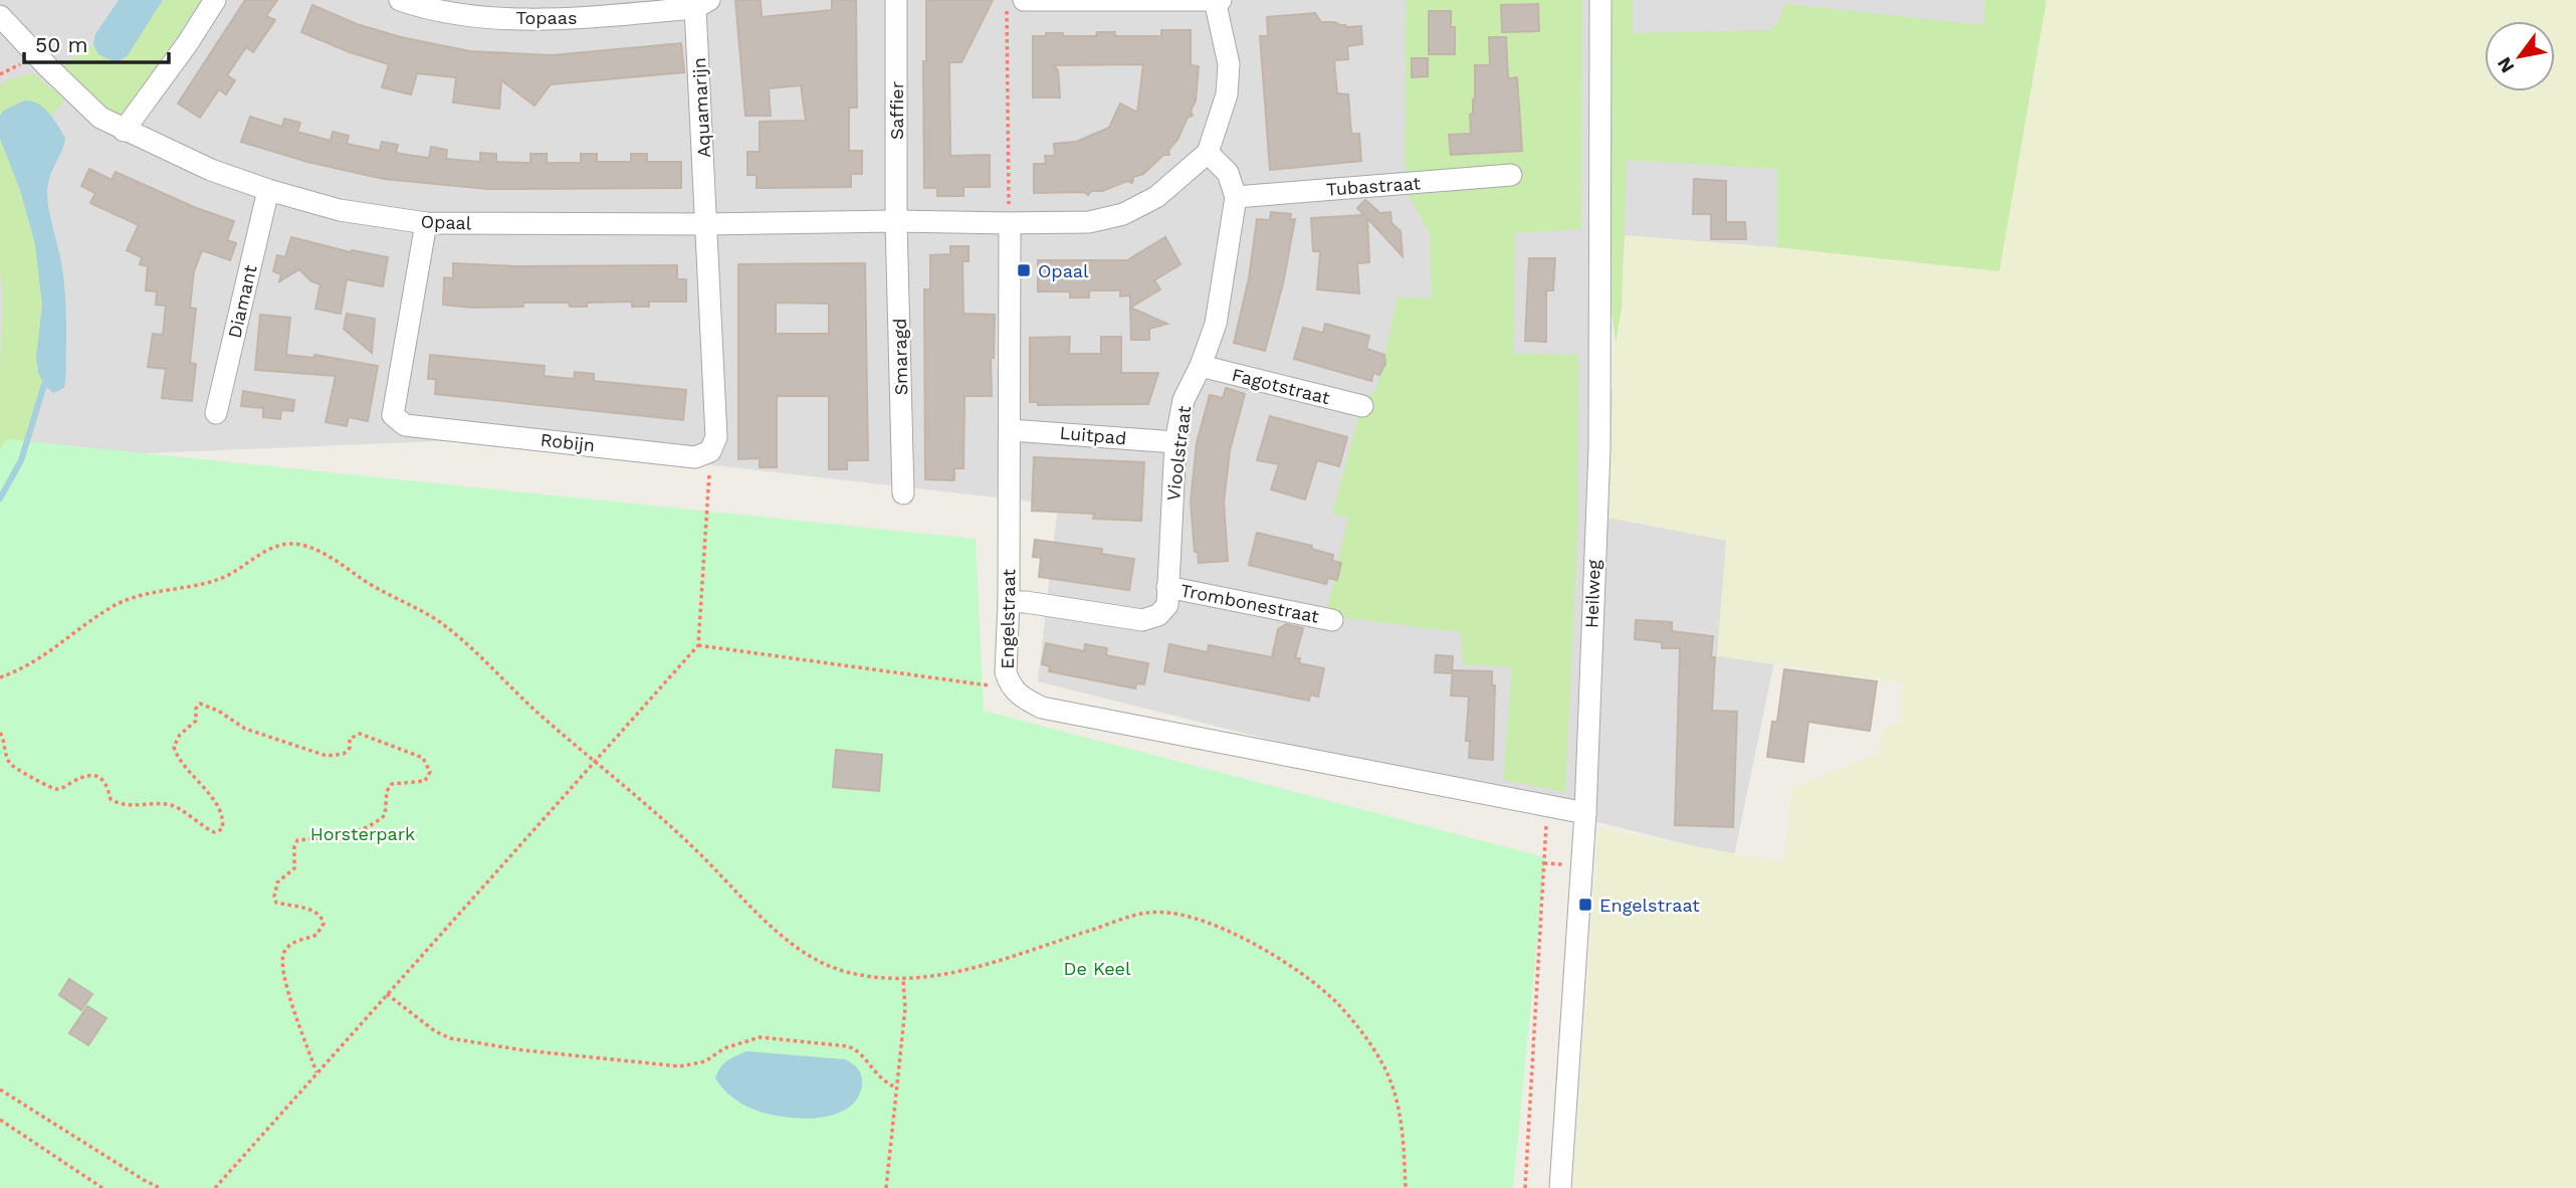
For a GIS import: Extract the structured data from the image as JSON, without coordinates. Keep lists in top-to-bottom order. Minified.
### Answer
{"streets":{"street":["Topaas","Aquamarijn","Saffier","Tubastraat","Opaal","Diamant","Smaragd","Fagotstraat","Luitpad","Robijn","Vioolstraat","Heilweg","Trombonestraat","Engelstraat"]},"crossings":[["Topaas","Aquamarijn"],["Aquamarijn","Opaal"],["Saffier","Opaal"],["Saffier","Smaragd"],["Tubastraat","Vioolstraat"],["Opaal","Diamant"],["Opaal","Smaragd"],["Opaal","Robijn"],["Opaal","Engelstraat"],["Fagotstraat","Vioolstraat"],["Luitpad","Vioolstraat"],["Luitpad","Engelstraat"],["Vioolstraat","Trombonestraat"],["Vioolstraat","Engelstraat"],["Heilweg","Engelstraat"]],"parks":["Horsterpark","De Keel"],"places":{"transit":["Opaal","Engelstraat"]},"scale_bar":"50 m","north":"bottom left"}
